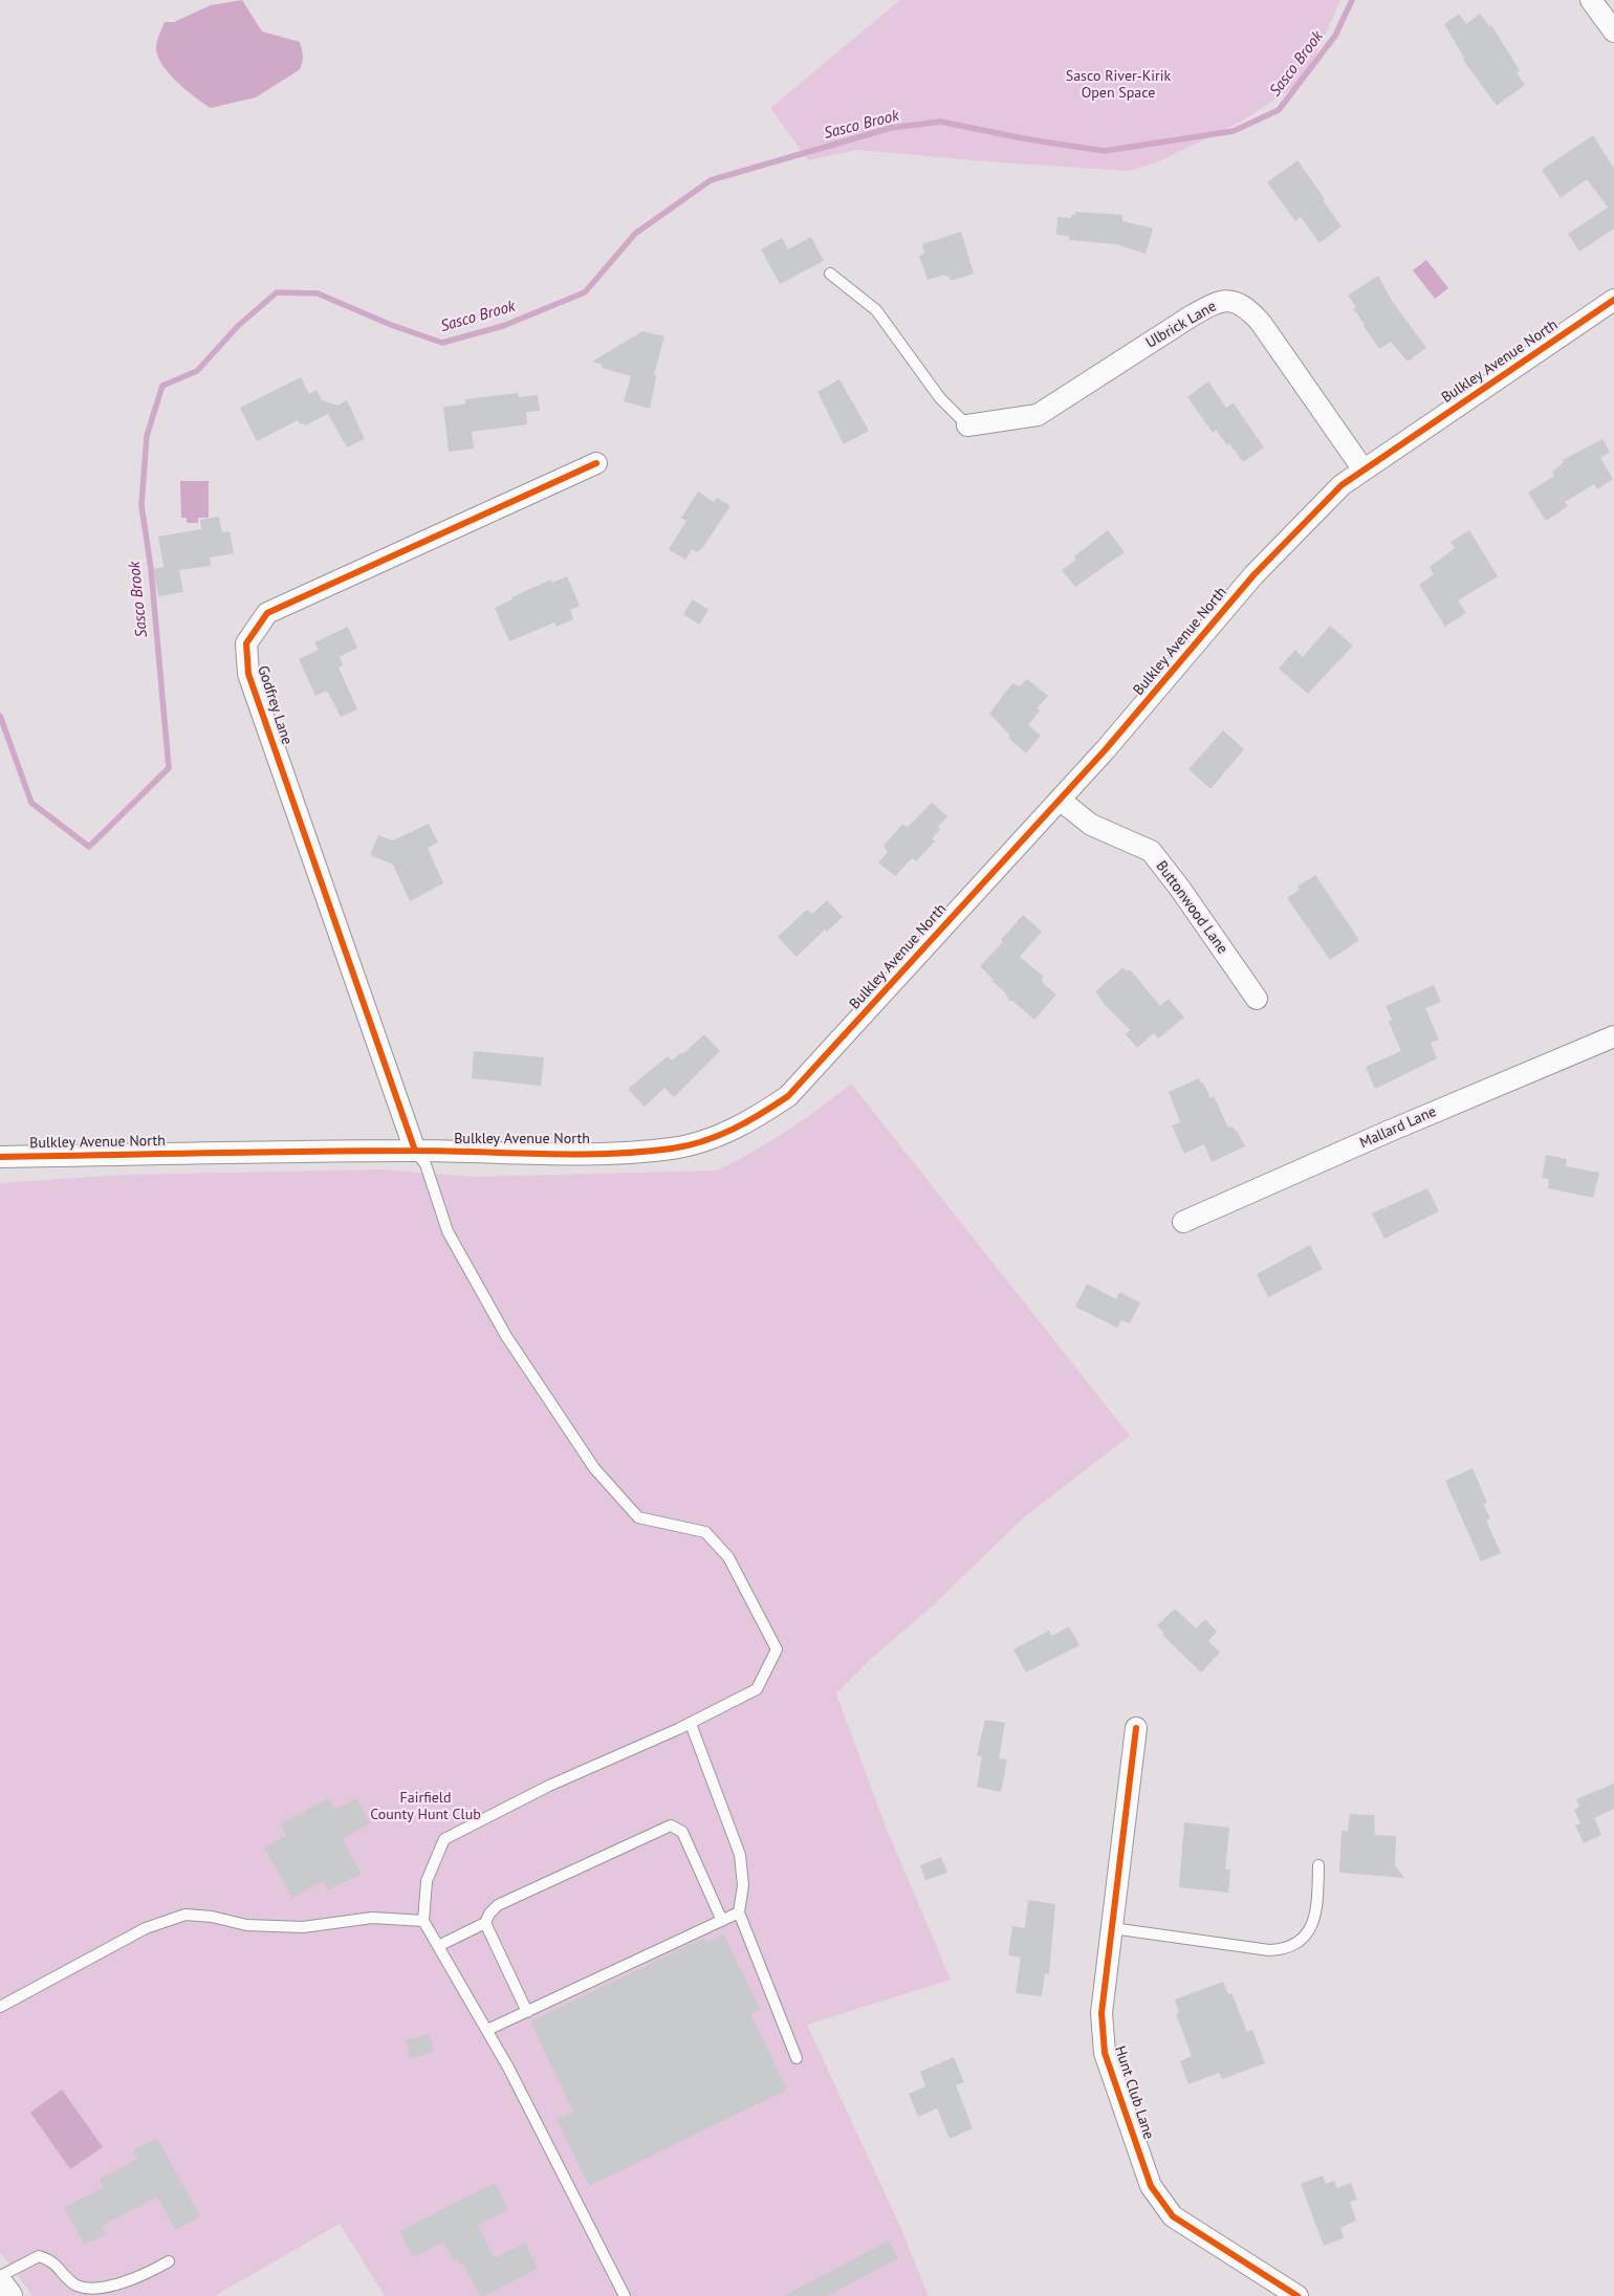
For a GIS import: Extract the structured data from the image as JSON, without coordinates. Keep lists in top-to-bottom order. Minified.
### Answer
{"streets":{"street":["Ulbrick Lane","Bulkley Avenue North","Godfrey Lane","Buttonwood Lane","Mallard Lane","Hunt Club Lane"]},"crossings":[["Ulbrick Lane","Bulkley Avenue North"],["Bulkley Avenue North","Godfrey Lane"],["Bulkley Avenue North","Buttonwood Lane"]],"water":["Sasco Brook"],"parks":["Sasco River-Kirik Open Space","Fairfield County Hunt Club"]}
